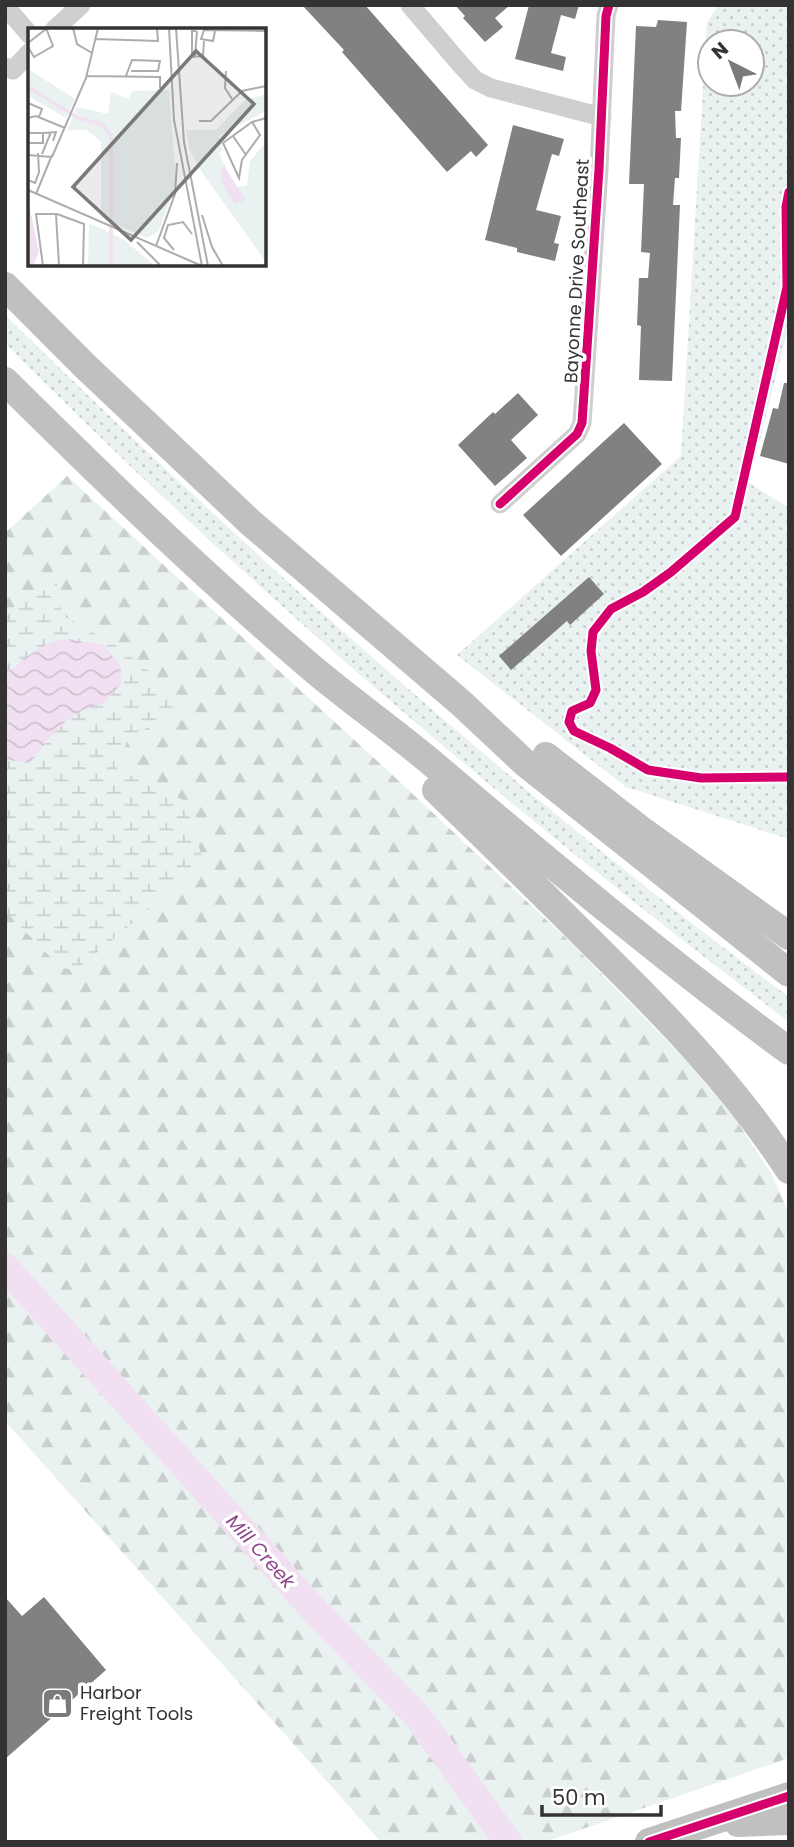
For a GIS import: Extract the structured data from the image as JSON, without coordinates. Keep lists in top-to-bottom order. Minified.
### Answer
{"streets":{"street":["Bayonne Drive Southeast"]},"water":["Mill Creek"],"places":{"shop":["Harbor Freight Tools"]},"scale_bar":"50 m","north":"top left"}
